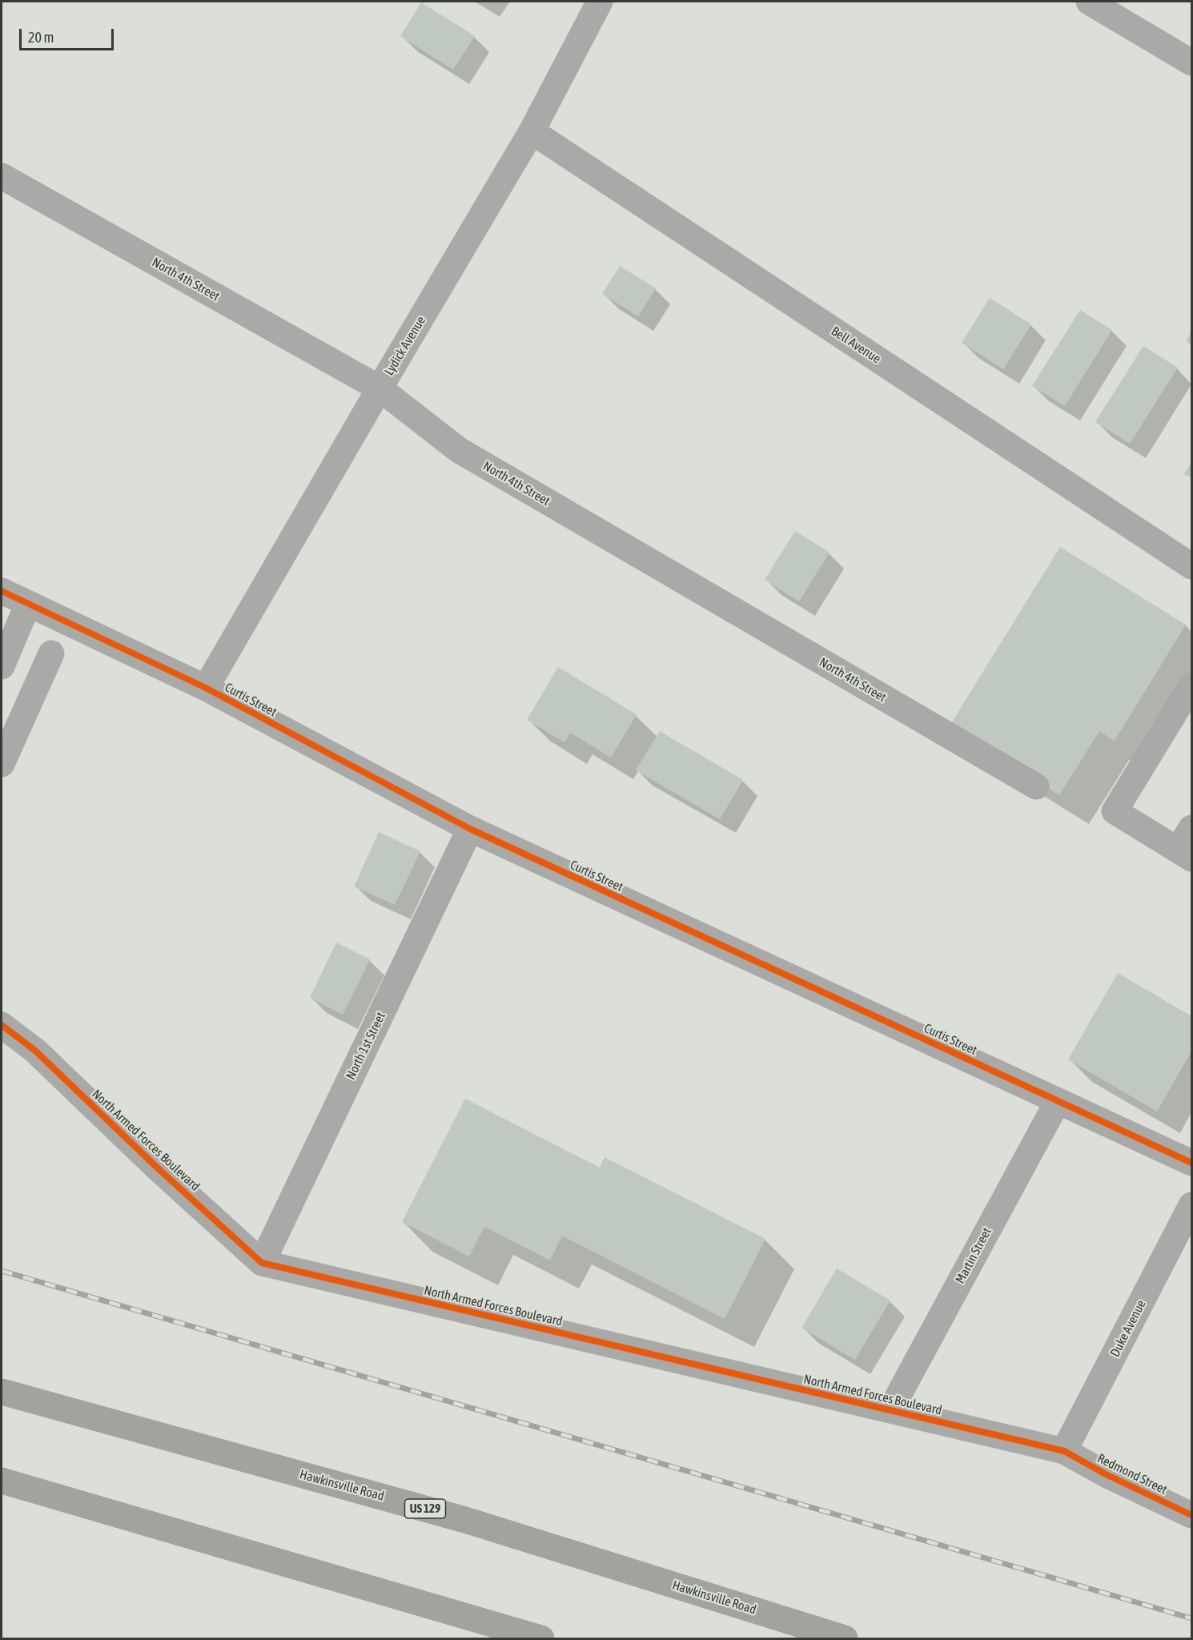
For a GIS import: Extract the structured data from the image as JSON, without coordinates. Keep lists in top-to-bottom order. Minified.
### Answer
{"streets":{"main road":["Hawkinsville Road","US 129"],"street":["North 4th Street","Bell Avenue","Lydick Avenue","Curtis Street","North 1st Street","North Armed Forces Boulevard","Martin Street","Duke Avenue","Redmond Street"]},"crossings":[["North 4th Street","Lydick Avenue"],["Bell Avenue","Lydick Avenue"],["Lydick Avenue","Curtis Street"],["Curtis Street","North 1st Street"],["Curtis Street","Martin Street"],["North 1st Street","North Armed Forces Boulevard"],["North Armed Forces Boulevard","Martin Street"],["North Armed Forces Boulevard","Duke Avenue"],["North Armed Forces Boulevard","Redmond Street"],["Duke Avenue","Redmond Street"]],"scale_bar":"20 m"}
